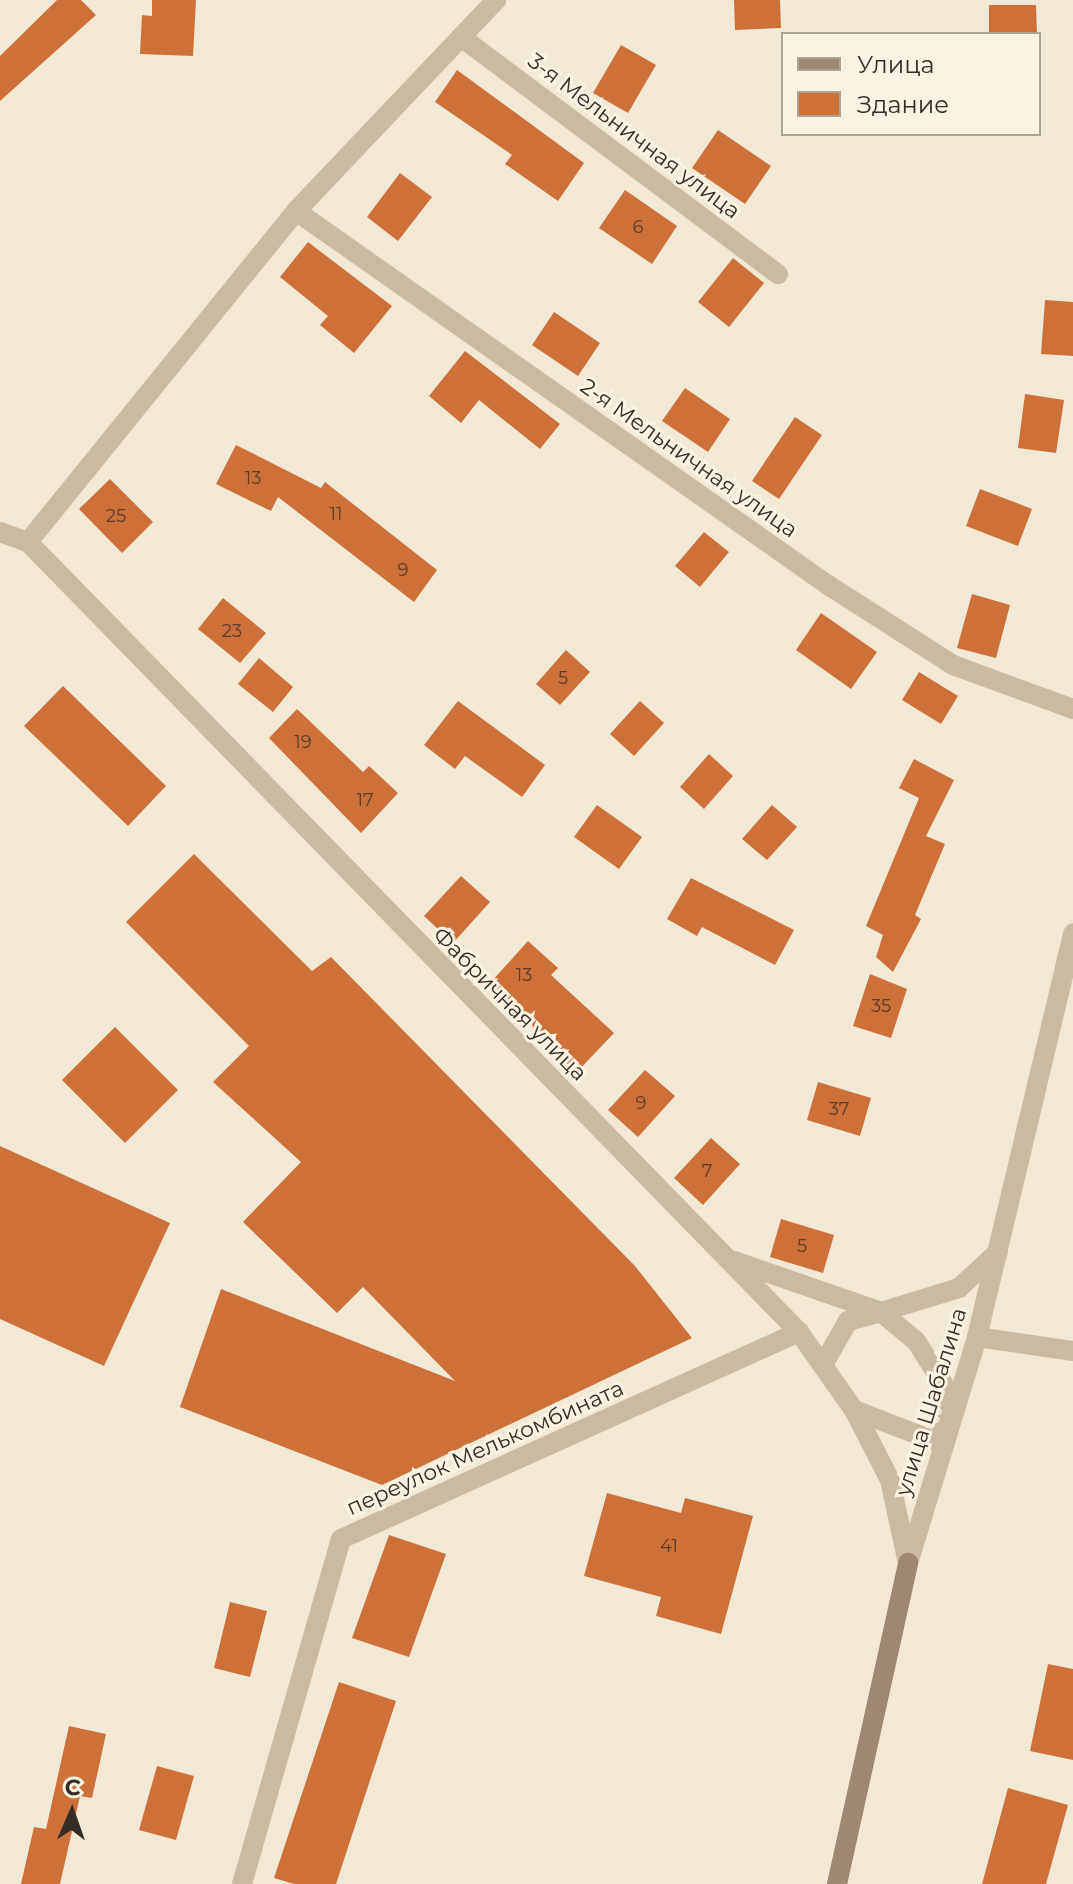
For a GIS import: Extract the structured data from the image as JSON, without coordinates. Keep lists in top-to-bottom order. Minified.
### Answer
{"streets":{"street":["3-я Мельничная улица","2-я Мельничная улица","Фабричная улица","улица Шабалина","переулок Мелькомбината"]},"crossings":[["Фабричная улица","улица Шабалина"],["Фабричная улица","переулок Мелькомбината"]],"house_numbers":["6","13","11","25","9","23","5","19","17","13","35","9","37","7","5","41"],"legend":["Улица","Здание"],"north":"top"}
